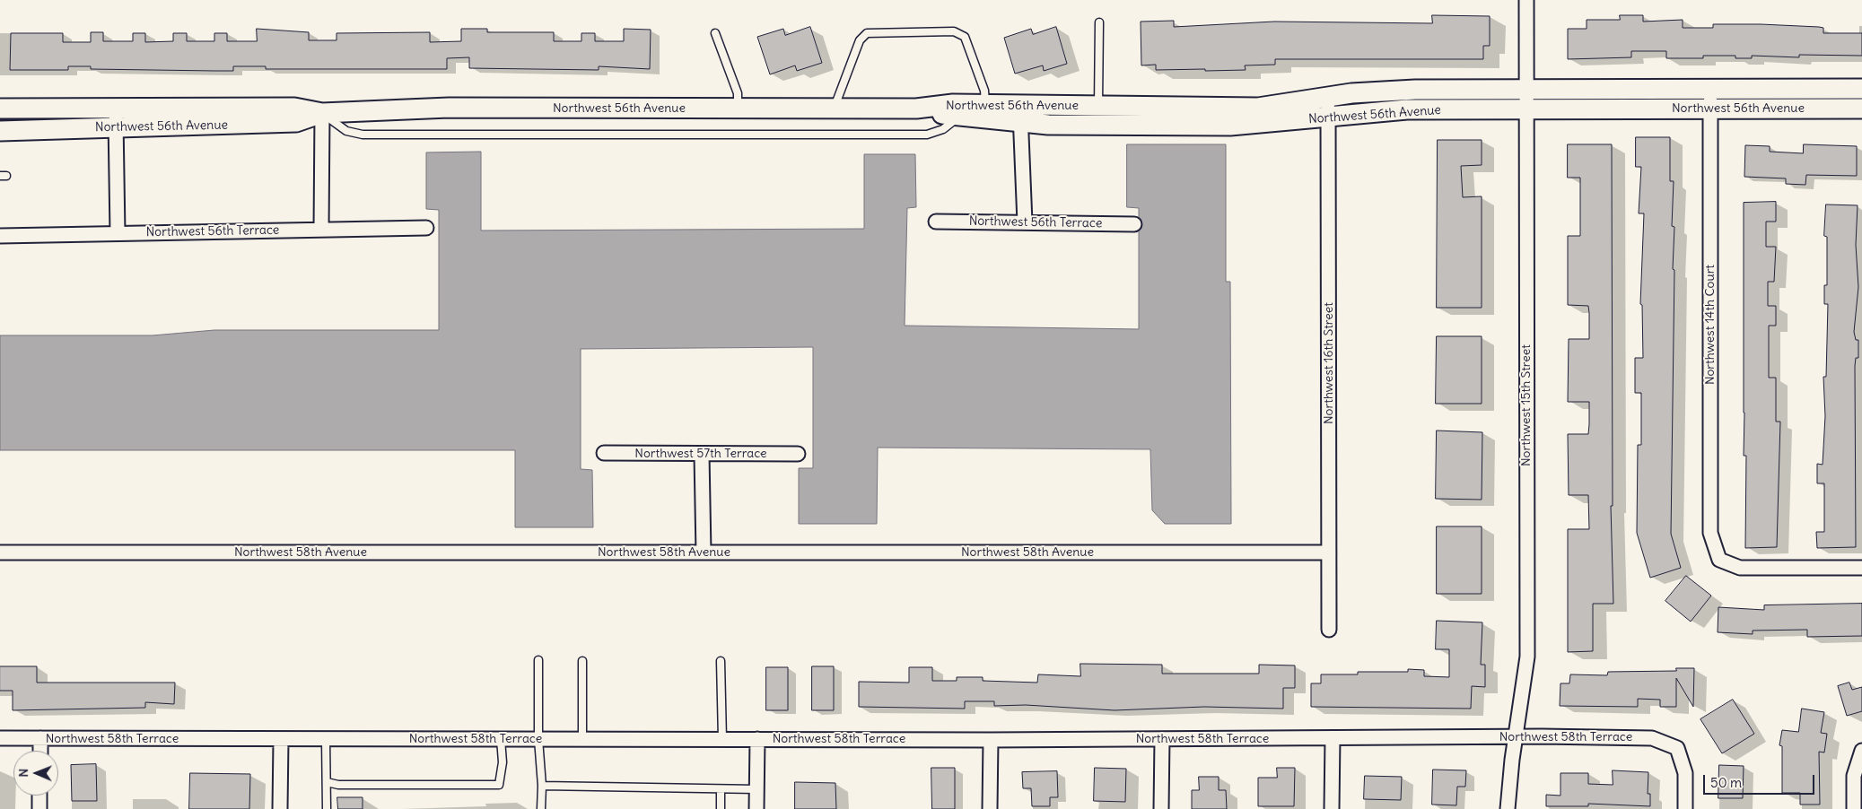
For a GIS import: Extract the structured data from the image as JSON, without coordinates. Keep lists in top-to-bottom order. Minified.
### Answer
{"streets":{"street":["Northwest 56th Avenue","Northwest 56th Terrace","Northwest 14th Court","Northwest 16th Street","Northwest 15th Street","Northwest 57th Terrace","Northwest 58th Avenue","Northwest 58th Terrace"]},"crossings":[["Northwest 56th Avenue","Northwest 14th Court"],["Northwest 56th Avenue","Northwest 16th Street"],["Northwest 56th Avenue","Northwest 15th Street"],["Northwest 16th Street","Northwest 58th Avenue"],["Northwest 15th Street","Northwest 58th Terrace"]],"scale_bar":"50 m","north":"left"}
